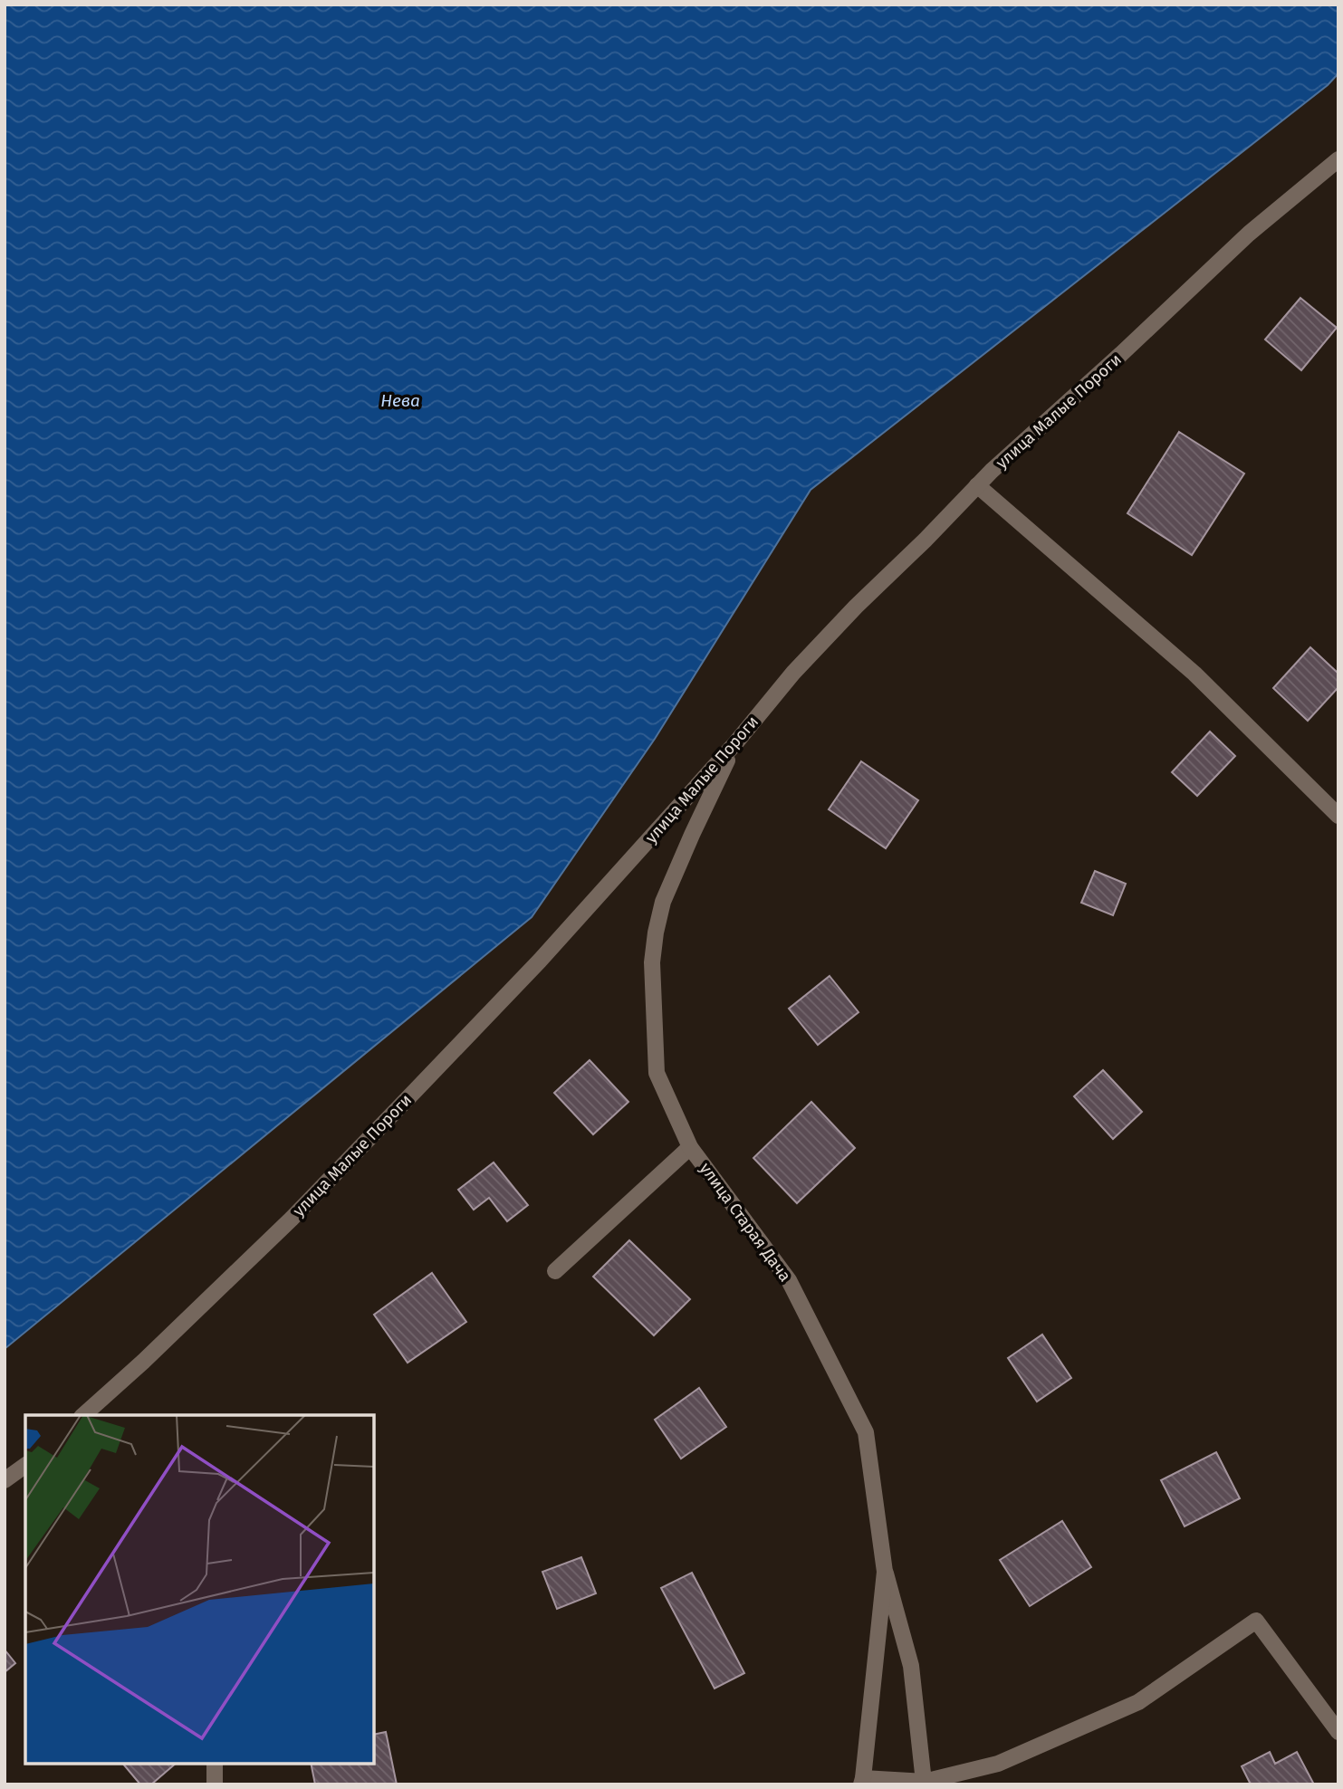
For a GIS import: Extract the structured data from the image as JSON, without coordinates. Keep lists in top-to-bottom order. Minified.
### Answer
{"streets":{"street":["улица Малые Пороги","улица Старая Дача"]},"crossings":[["улица Малые Пороги","улица Старая Дача"]],"water":["Нева"]}
